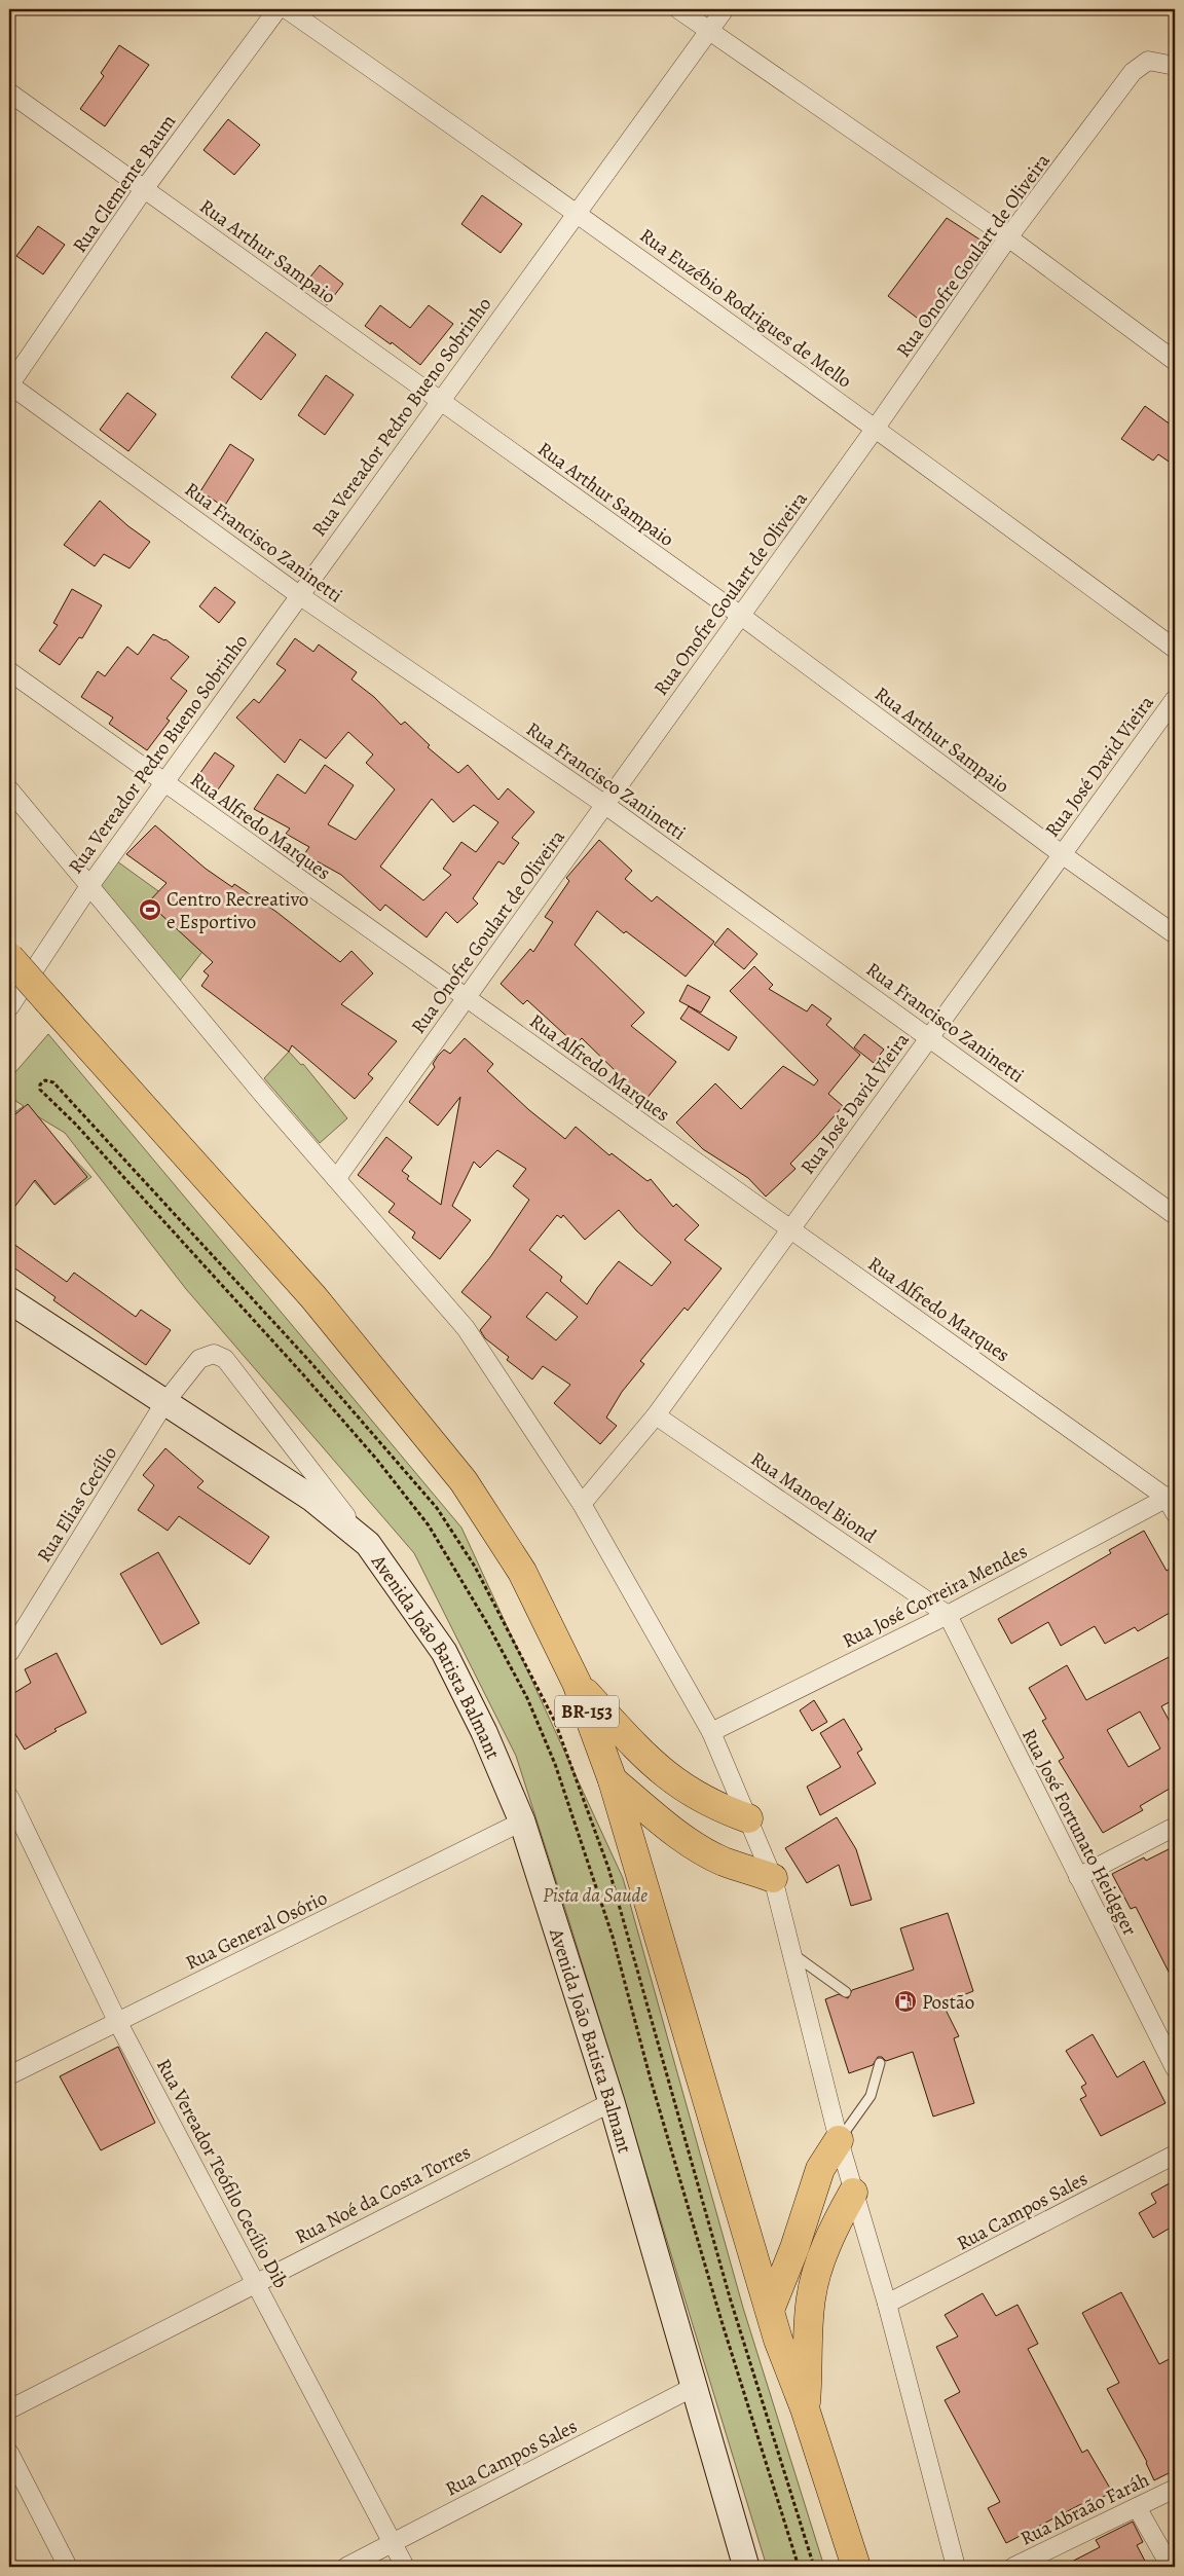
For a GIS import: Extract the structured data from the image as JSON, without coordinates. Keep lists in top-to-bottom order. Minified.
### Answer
{"streets":{"highway":["BR-153"],"street":["Rua Clemente Baum","Rua Arthur Sampaio","Rua Onofre Goulart de Oliveira","Rua Euzébio Rodrigues de Mello","Rua Vereador Pedro Bueno Sobrinho","Rua Francisco Zaninetti","Rua José David Vieira","Rua Alfredo Marques","Rua Manoel Biond","Rua Elias Cecílio","Rua José Correira Mendes","Avenida João Batista Balmant","Rua José Fortunato Heidgger","Rua General Osório","Rua Vereador Teófilo Cecílio Dib","Rua Noé da Costa Torres","Rua Campos Sales","Rua Abraão Faráh"]},"crossings":[["Rua Clemente Baum","Rua Arthur Sampaio"],["Rua Clemente Baum","Rua Francisco Zaninetti"],["Rua Arthur Sampaio","Rua Onofre Goulart de Oliveira"],["Rua Arthur Sampaio","Rua Vereador Pedro Bueno Sobrinho"],["Rua Arthur Sampaio","Rua José David Vieira"],["Rua Onofre Goulart de Oliveira","Rua Euzébio Rodrigues de Mello"],["Rua Onofre Goulart de Oliveira","Rua Francisco Zaninetti"],["Rua Onofre Goulart de Oliveira","Rua Alfredo Marques"],["Rua Euzébio Rodrigues de Mello","Rua Vereador Pedro Bueno Sobrinho"],["Rua Vereador Pedro Bueno Sobrinho","Rua Francisco Zaninetti"],["Rua Vereador Pedro Bueno Sobrinho","Rua Alfredo Marques"],["Rua Francisco Zaninetti","Rua José David Vieira"],["Rua José David Vieira","Rua Alfredo Marques"],["Rua José David Vieira","Rua Manoel Biond"],["Rua Alfredo Marques","Rua José Correira Mendes"],["Rua Manoel Biond","Rua José Correira Mendes"],["Rua Manoel Biond","Rua José Fortunato Heidgger"],["Rua Elias Cecílio","Avenida João Batista Balmant"],["Rua José Correira Mendes","Rua José Fortunato Heidgger"],["Avenida João Batista Balmant","Rua General Osório"],["Avenida João Batista Balmant","Rua Noé da Costa Torres"],["Avenida João Batista Balmant","Rua Campos Sales"],["Rua General Osório","Rua Vereador Teófilo Cecílio Dib"],["Rua Vereador Teófilo Cecílio Dib","Rua Noé da Costa Torres"],["Rua Vereador Teófilo Cecílio Dib","Rua Campos Sales"]],"parks":["Pista da Saude"],"places":{"sports":["Centro Recreativo e Esportivo"],"fuel station":["Postão"]}}
